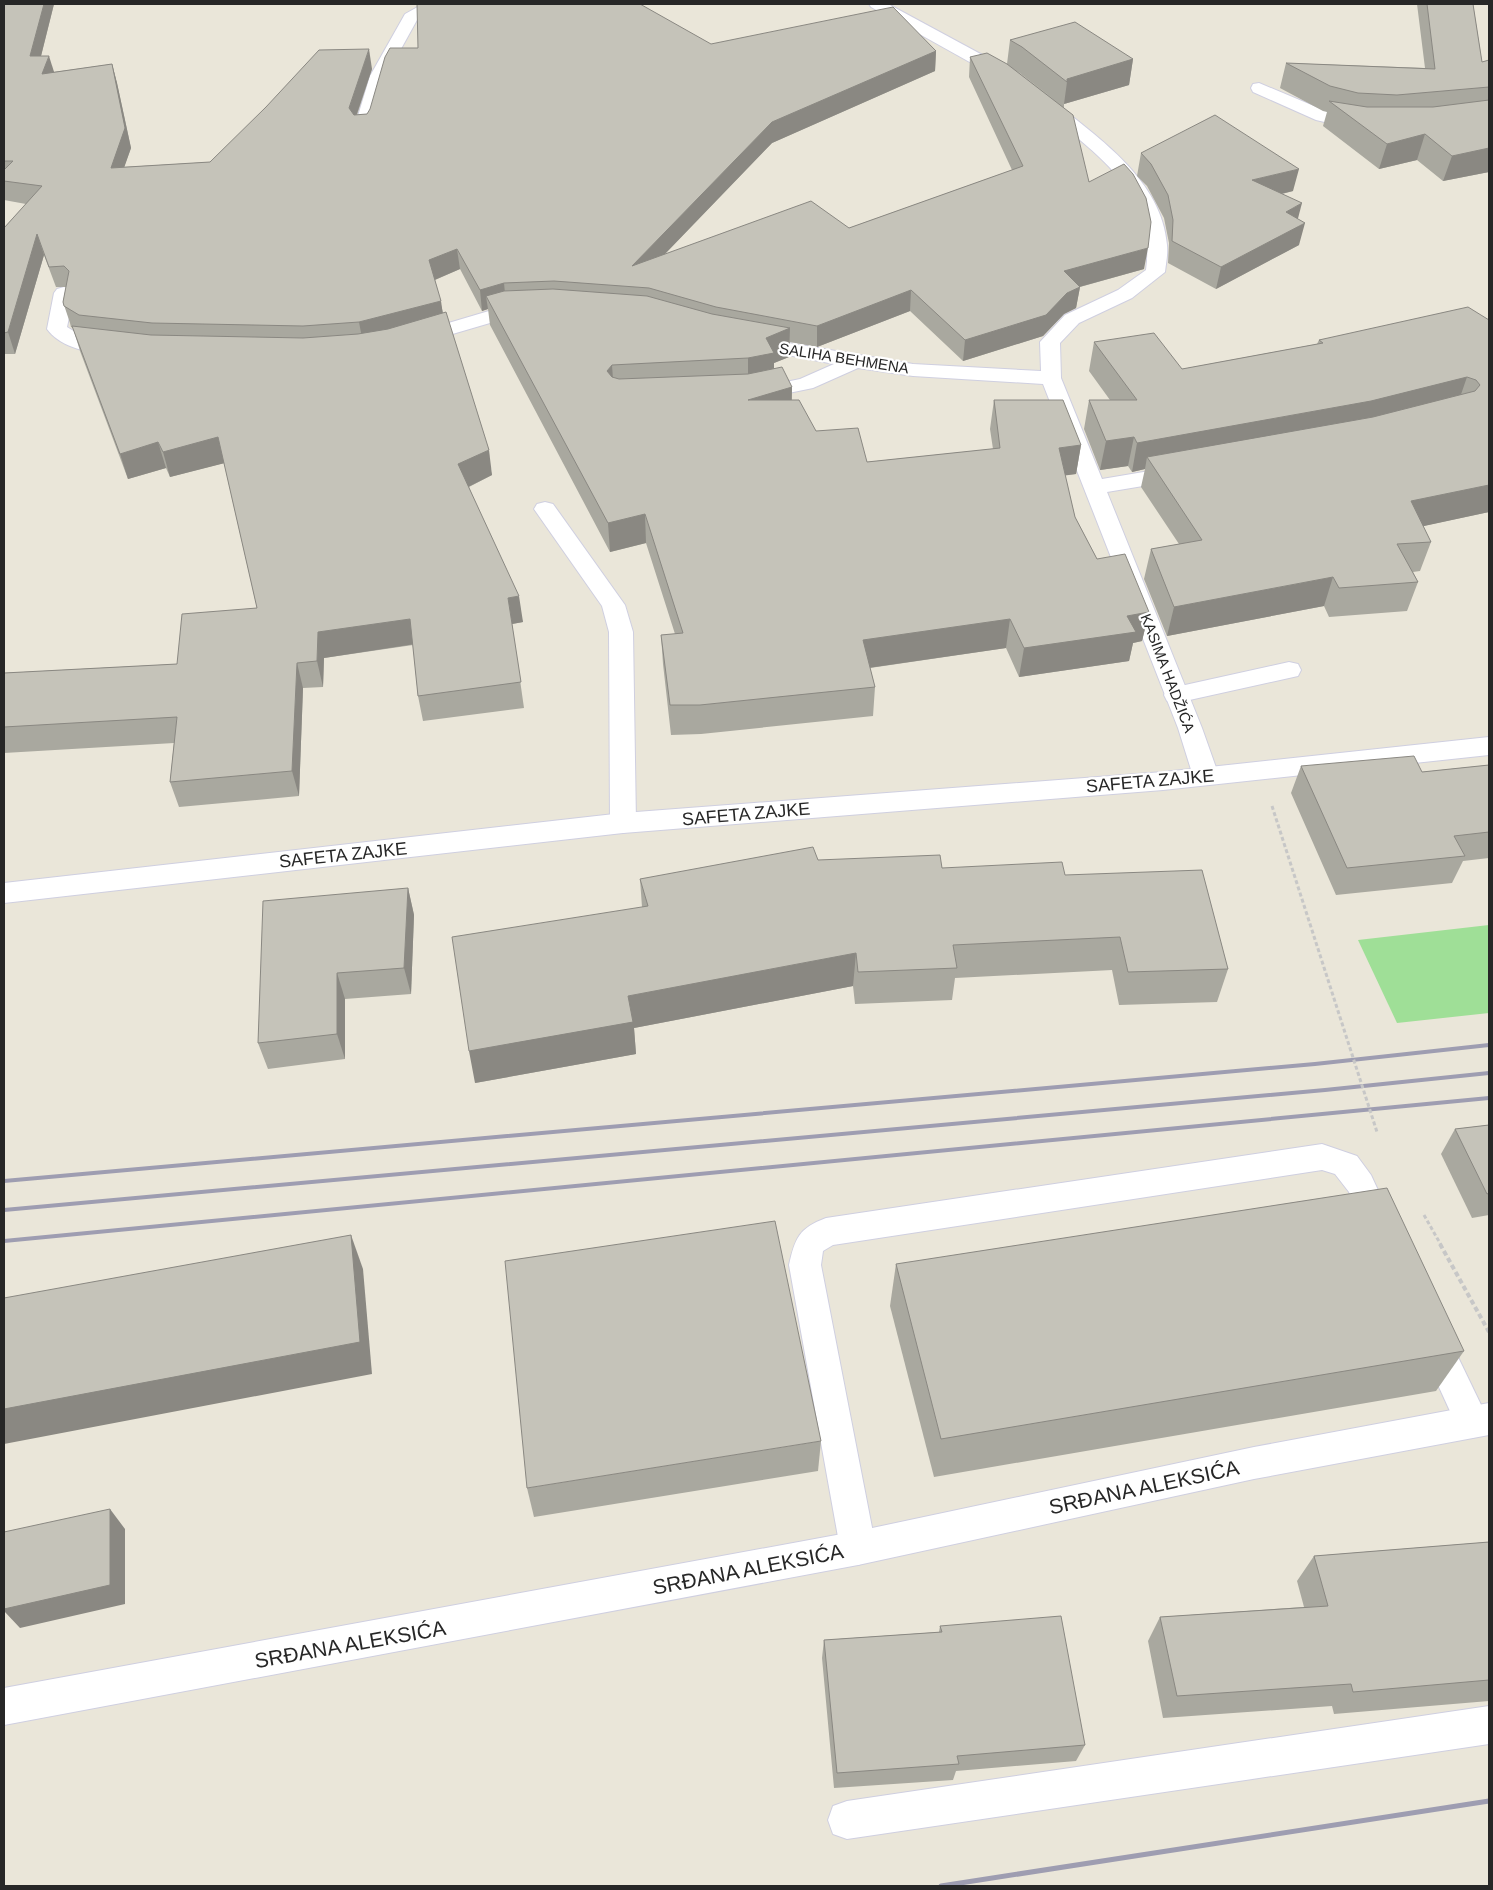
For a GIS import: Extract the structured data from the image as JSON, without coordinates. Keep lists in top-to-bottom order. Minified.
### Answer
{"streets":{"street":["SALIHA BEHMENA","KASIMA HADŽIĆA","SAFETA ZAJKE","SRĐANA ALEKSIĆA"]},"crossings":[["SALIHA BEHMENA","KASIMA HADŽIĆA"],["KASIMA HADŽIĆA","SAFETA ZAJKE"]]}
